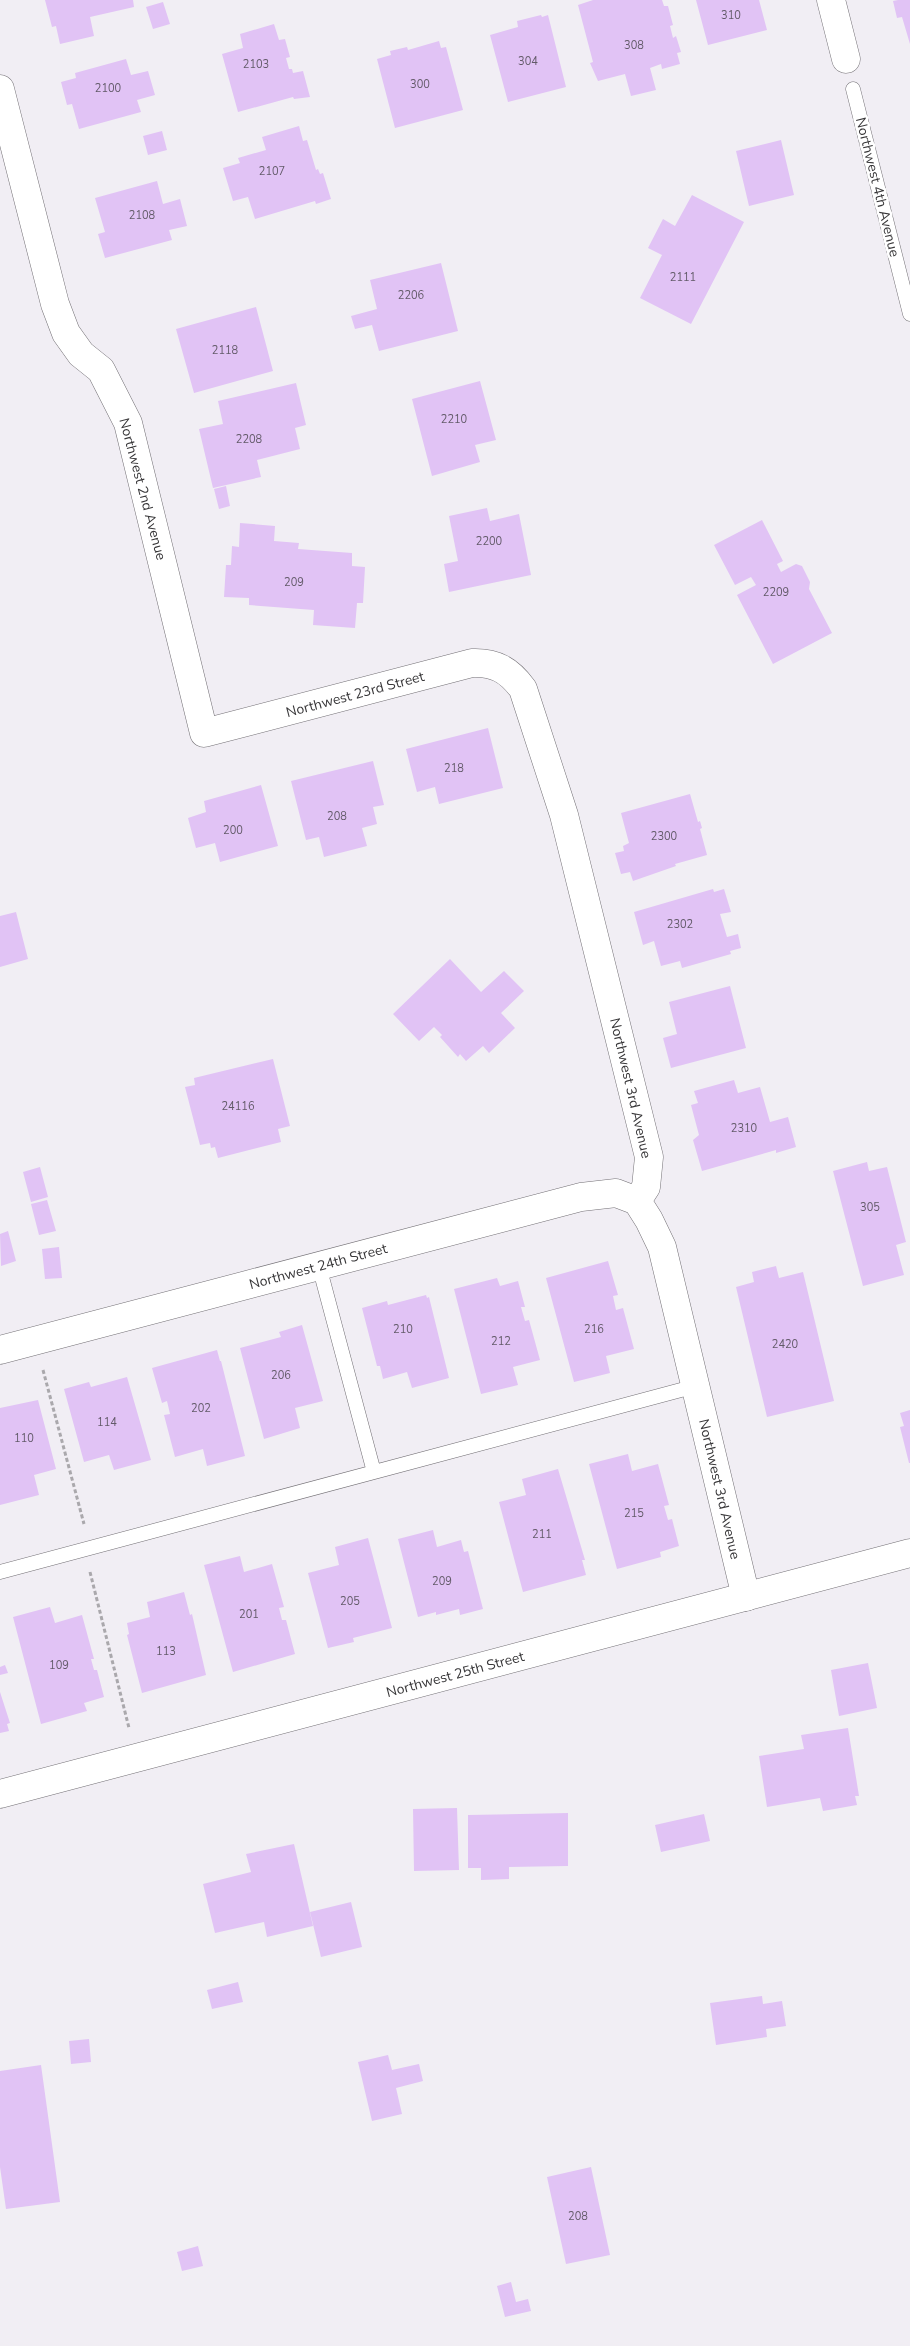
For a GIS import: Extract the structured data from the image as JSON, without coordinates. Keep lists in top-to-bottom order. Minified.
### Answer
{"streets":{"street":["Northwest 2nd Avenue","Northwest 23rd Street","Northwest 3rd Avenue","Northwest 24th Street","Northwest 25th Street"],"lane":["Northwest 4th Avenue"]},"crossings":[["Northwest 2nd Avenue","Northwest 23rd Street"],["Northwest 23rd Street","Northwest 3rd Avenue"],["Northwest 3rd Avenue","Northwest 24th Street"],["Northwest 3rd Avenue","Northwest 25th Street"]],"house_numbers":["310","308","304","2103","300","2100","2107","2108","2111","2206","2118","2210","2208","2200","209","2209","218","208","200","2300","2302","24116","2310","305","210","216","212","2420","206","202","114","110","215","211","209","205","201","113","109","208"]}
